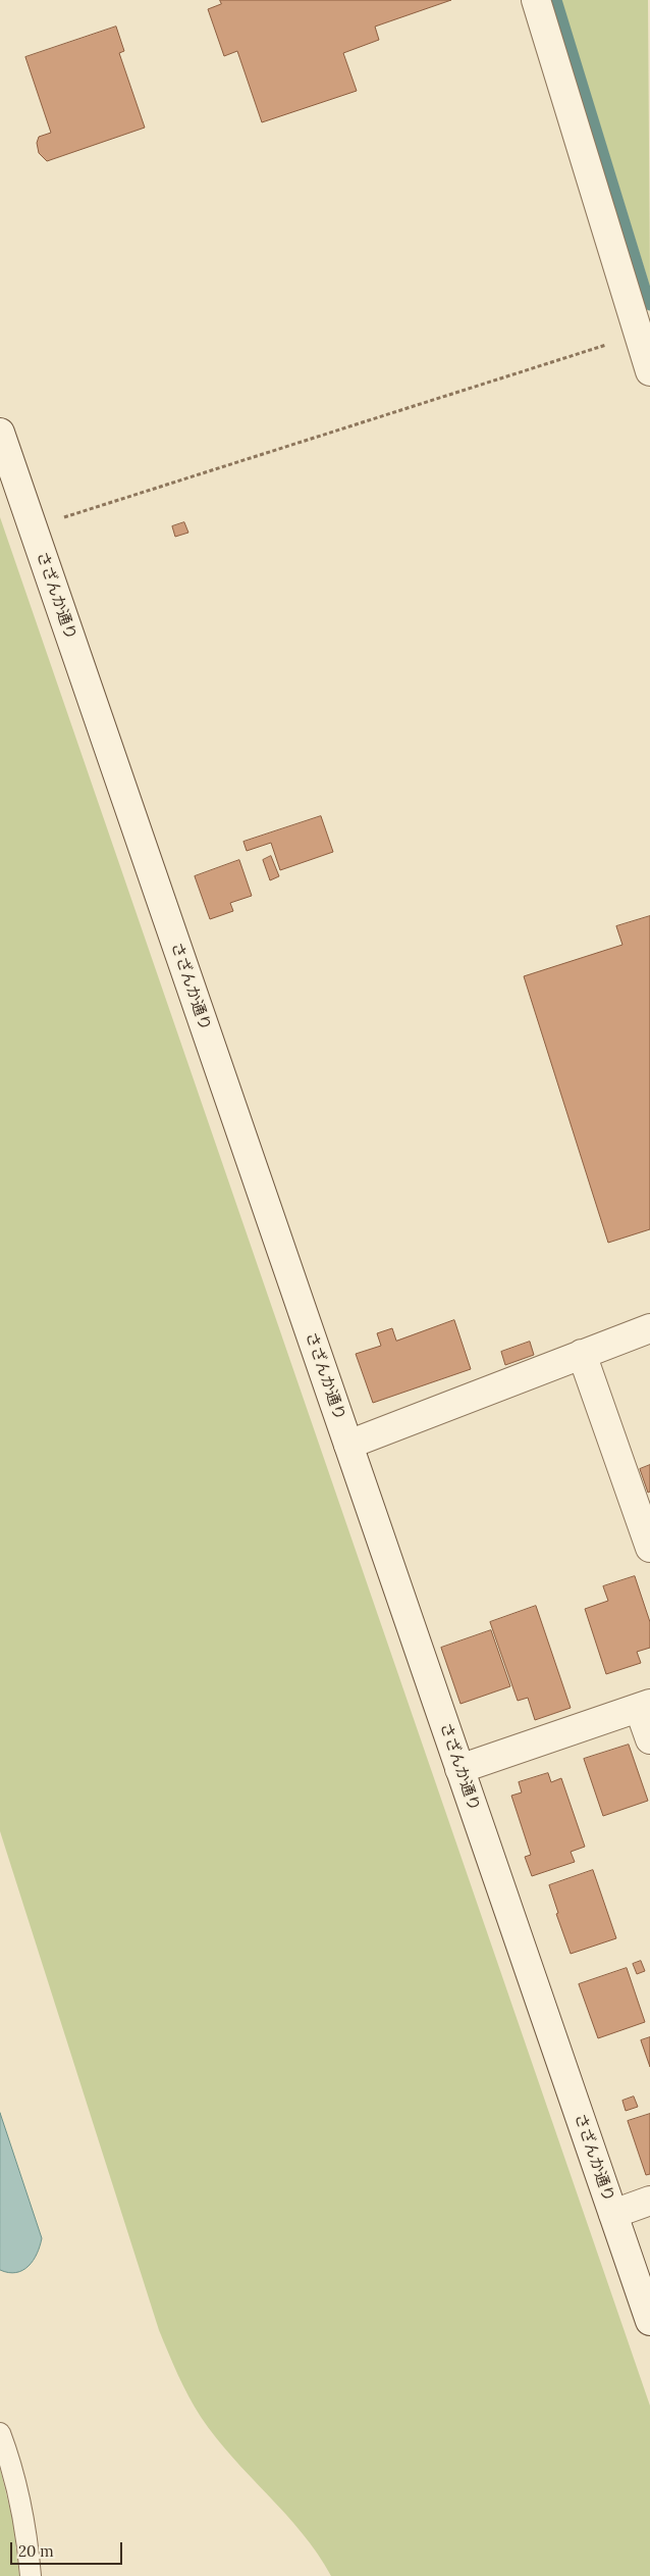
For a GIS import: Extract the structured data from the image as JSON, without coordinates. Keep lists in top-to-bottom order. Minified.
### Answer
{"streets":{"street":["さざんか通り"]},"scale_bar":"20 m"}
